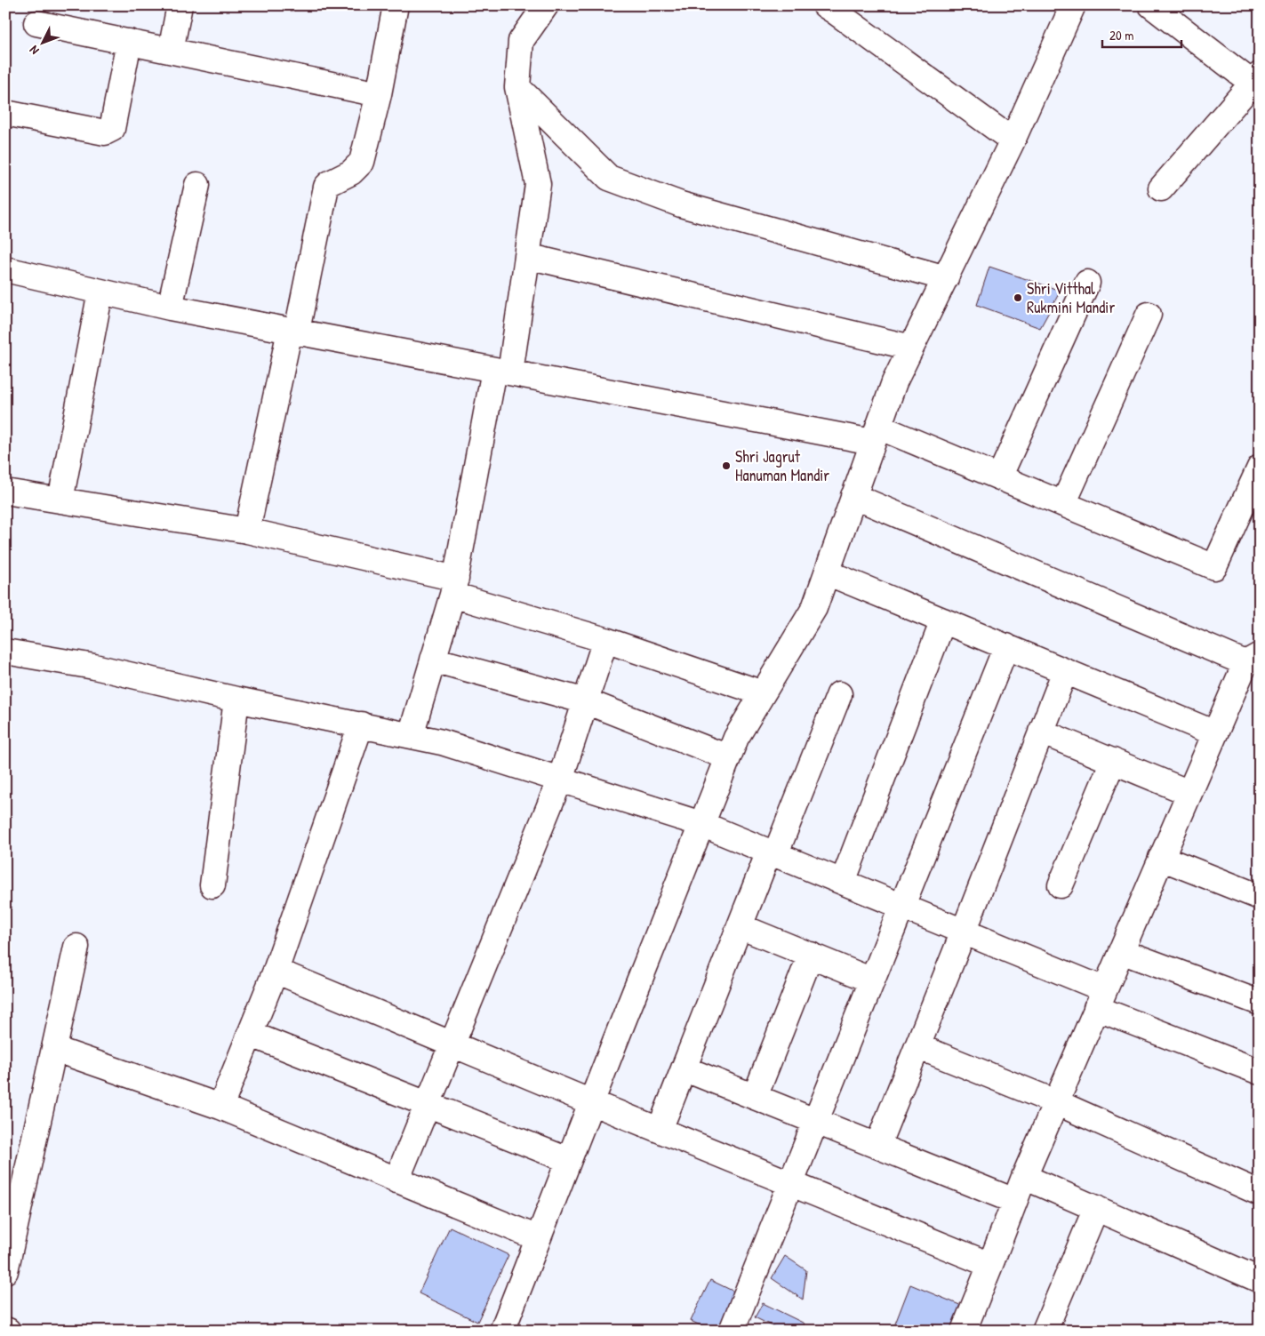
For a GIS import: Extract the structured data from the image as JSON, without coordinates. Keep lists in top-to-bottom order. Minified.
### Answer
{"places":["Shri Vitthal Rukmini Mandir","Shri Jagrut Hanuman Mandir"],"scale_bar":"20 m","north":"bottom left"}
